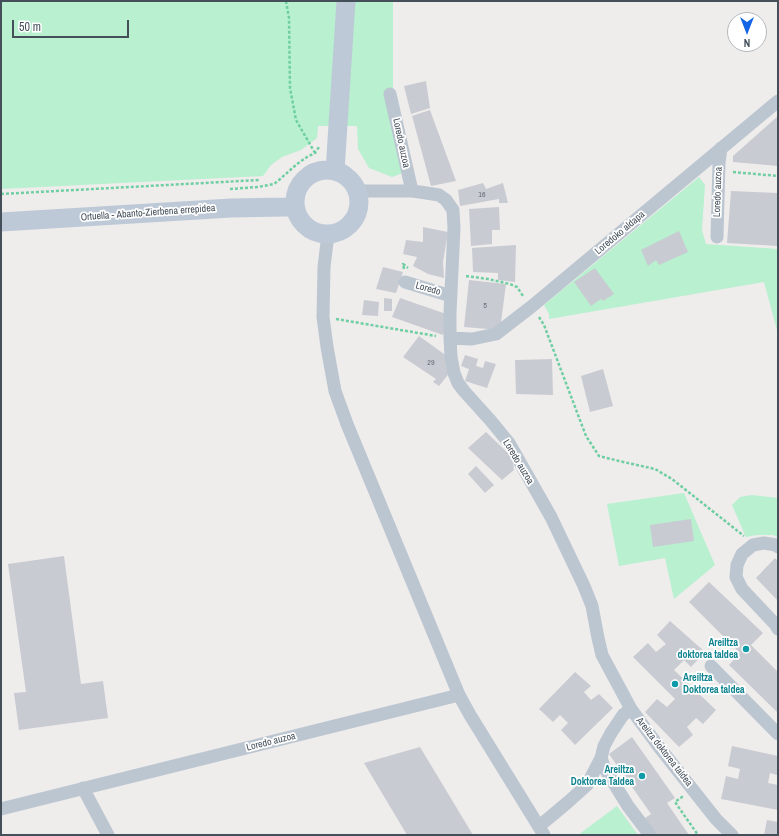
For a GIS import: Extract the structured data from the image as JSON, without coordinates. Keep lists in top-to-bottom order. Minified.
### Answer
{"streets":{"street":["Loredo auzoa","Ortuella - Abanto-Zierbena errepidea","Loredoko aldapa","Loredo","Areilza doktorea taldea"]},"crossings":[["Loredo auzoa","Ortuella - Abanto-Zierbena errepidea"],["Loredo auzoa","Loredoko aldapa"],["Loredo auzoa","Loredo"],["Loredo auzoa","Areilza doktorea taldea"]],"places":["Areiltza doktorea taldea","Areiltza Doktorea taldea","Areiltza Doktorea Taldea"],"house_numbers":["16","5","29"],"scale_bar":"50 m","north":"bottom"}
